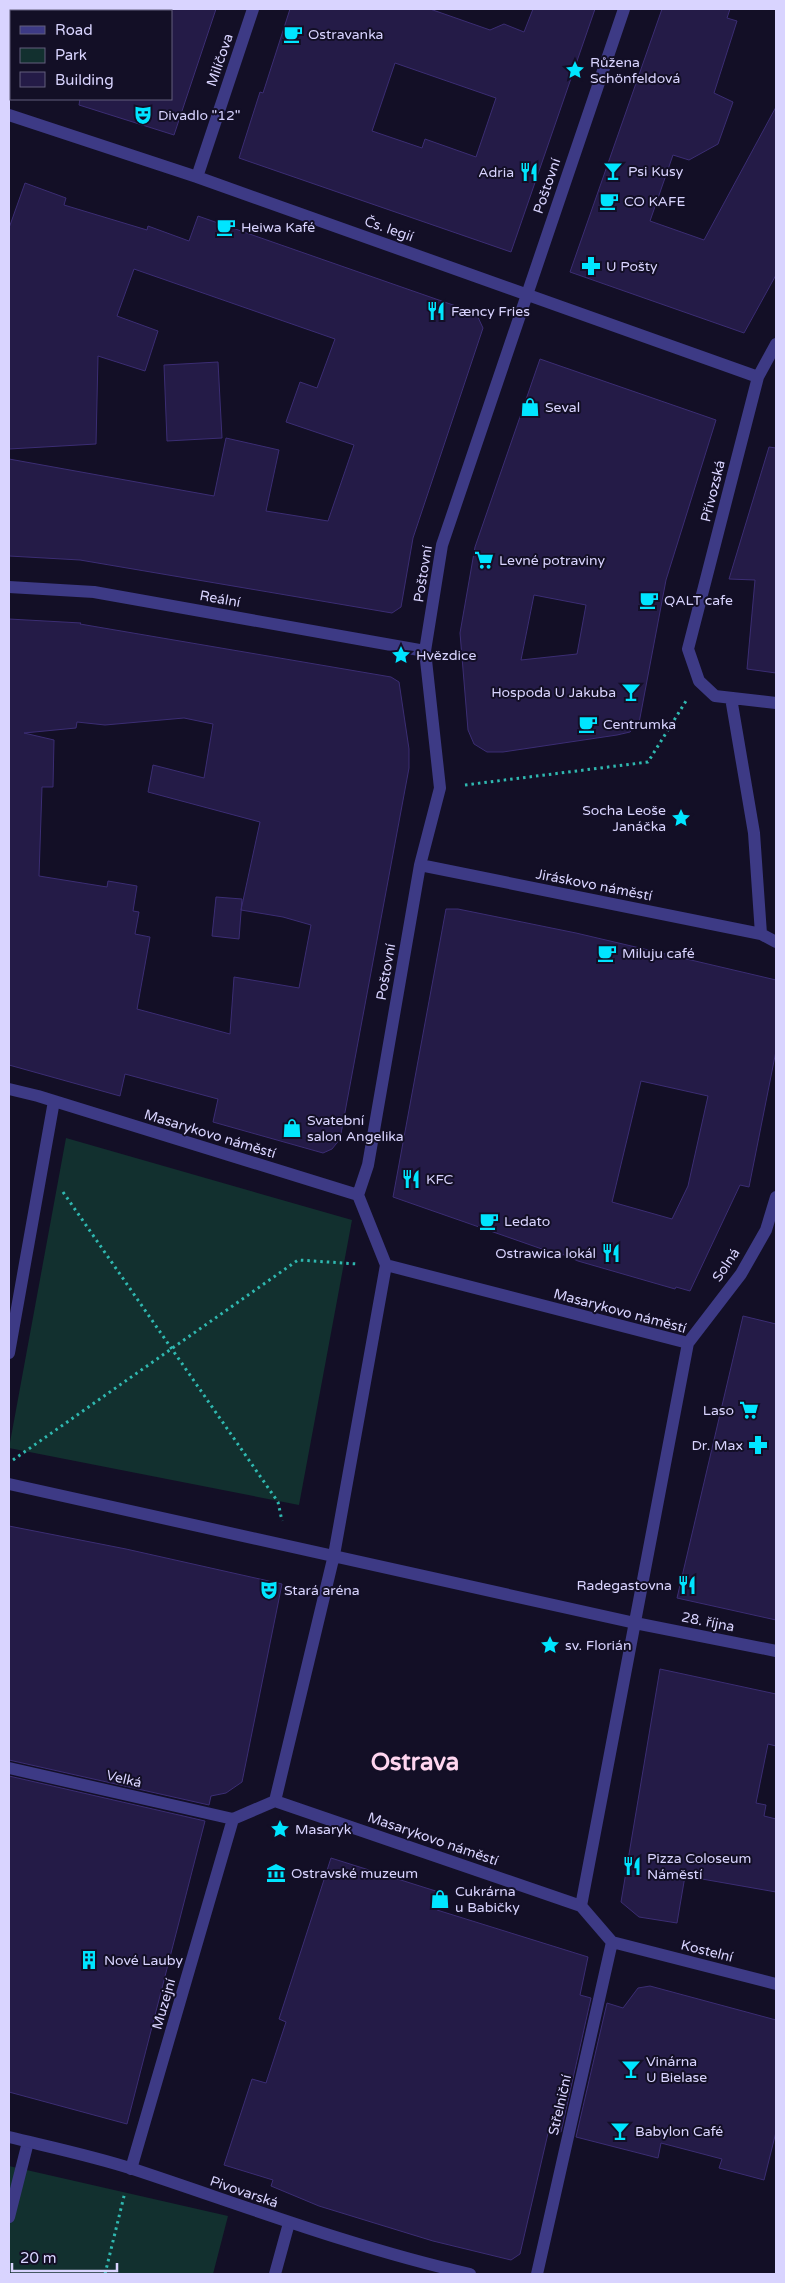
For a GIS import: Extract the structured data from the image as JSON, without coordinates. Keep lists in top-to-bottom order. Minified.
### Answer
{"streets":{"street":["Milíčova","Poštovní","Čs. legií","Přívozská","Reální","Jiráskovo náměstí","Masarykovo náměstí","Solná","28. října","Velká","Kostelní","Muzejní","Střelniční","Pivovarská"]},"crossings":[["Milíčova","Čs. legií"],["Poštovní","Čs. legií"],["Poštovní","Reální"],["Poštovní","Jiráskovo náměstí"],["Poštovní","Masarykovo náměstí"],["Čs. legií","Přívozská"],["Masarykovo náměstí","Solná"],["Masarykovo náměstí","28. října"],["Velká","Muzejní"],["Kostelní","Střelniční"],["Muzejní","Pivovarská"]],"districts":["Ostrava"],"places":{"cafe":["Ostravanka","CO KAFE","Heiwa Kafé","QALT cafe","Centrumka","Miluju café","Ledato"],"place":["Růžena Schönfeldová","Hvězdice","Socha Leoše Janáčka","sv. Florián","Masaryk"],"theatre":["Divadlo \"12\"","Stará aréna"],"bar":["Psi Kusy","Hospoda U Jakuba","Vinárna U Bielase","Babylon Café"],"restaurant":["Adria","Fæncy Fries","KFC","Ostrawica lokál","Radegastovna","Pizza Coloseum Náměstí"],"pharmacy":["U Pošty","Dr. Max"],"shop":["Seval","Svatební salon Angelika","Cukrárna u Babičky"],"supermarket":["Levné potraviny","Laso"],"museum":["Ostravské muzeum"],"building":["Nové Lauby"]},"legend":["Road","Park","Building"],"scale_bar":"20 m"}
